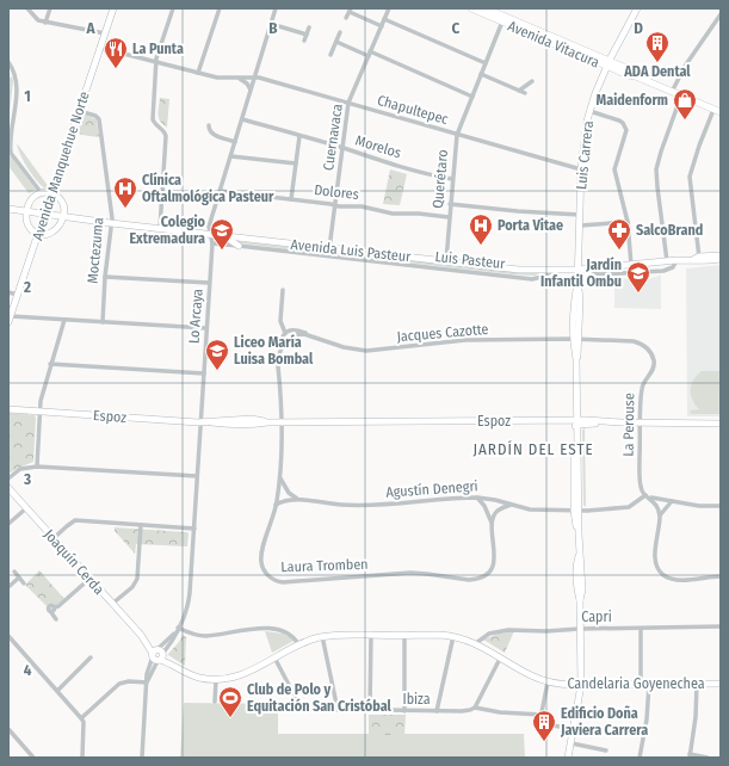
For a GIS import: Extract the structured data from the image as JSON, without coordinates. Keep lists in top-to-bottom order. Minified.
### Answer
{"streets":{"main road":["Avenida Vitacura"],"street":["Chapultepec","Cuernavaca","Morelos","Luis Carrera","Avenida Manquehue Norte","Querétaro","Dolores","Moctezuma","Avenida Luis Pasteur","Luis Pasteur","Lo Arcaya","Jacques Cazotte","Espoz","La Perouse","Agustín Denegri","Joaquín Cerda","Laura Tromben","Capri","Candelaria Goyenechea","Ibiza"]},"crossings":[["Avenida Vitacura","Luis Carrera"],["Avenida Vitacura","Querétaro"],["Chapultepec","Cuernavaca"],["Chapultepec","Luis Carrera"],["Chapultepec","Avenida Manquehue Norte"],["Chapultepec","Querétaro"],["Chapultepec","Lo Arcaya"],["Cuernavaca","Morelos"],["Cuernavaca","Dolores"],["Cuernavaca","Avenida Luis Pasteur"],["Morelos","Querétaro"],["Morelos","Lo Arcaya"],["Luis Carrera","Avenida Luis Pasteur"],["Luis Carrera","Jacques Cazotte"],["Luis Carrera","Espoz"],["Luis Carrera","La Perouse"],["Luis Carrera","Agustín Denegri"],["Luis Carrera","Capri"],["Luis Carrera","Candelaria Goyenechea"],["Avenida Manquehue Norte","Moctezuma"],["Avenida Manquehue Norte","Avenida Luis Pasteur"],["Querétaro","Dolores"],["Querétaro","Avenida Luis Pasteur"],["Dolores","Lo Arcaya"],["Moctezuma","Avenida Luis Pasteur"],["Avenida Luis Pasteur","Luis Pasteur"],["Avenida Luis Pasteur","Lo Arcaya"],["Luis Pasteur","Lo Arcaya"],["Lo Arcaya","Espoz"],["Lo Arcaya","Joaquín Cerda"],["Lo Arcaya","Candelaria Goyenechea"],["Jacques Cazotte","La Perouse"],["Espoz","La Perouse"],["Espoz","Laura Tromben"],["La Perouse","Agustín Denegri"],["Agustín Denegri","Laura Tromben"],["Joaquín Cerda","Candelaria Goyenechea"],["Capri","Candelaria Goyenechea"],["Candelaria Goyenechea","Ibiza"]],"districts":["JARDÍN DEL ESTE"],"places":{"building":["ADA Dental","Edificio Doña Javiera Carrera"],"restaurant":["La Punta"],"shop":["Maidenform"],"hospital":["Clínica Oftalmológica Pasteur","Porta Vitae"],"school or university":["Colegio Extremadura","Jardín Infantil Ombu","Liceo María Luisa Bombal"],"pharmacy":["SalcoBrand"],"sports":["Club de Polo y Equitación San Cristóbal"]},"grid":{"columns":["A","B","C","D"],"rows":["1","2","3","4"]}}
